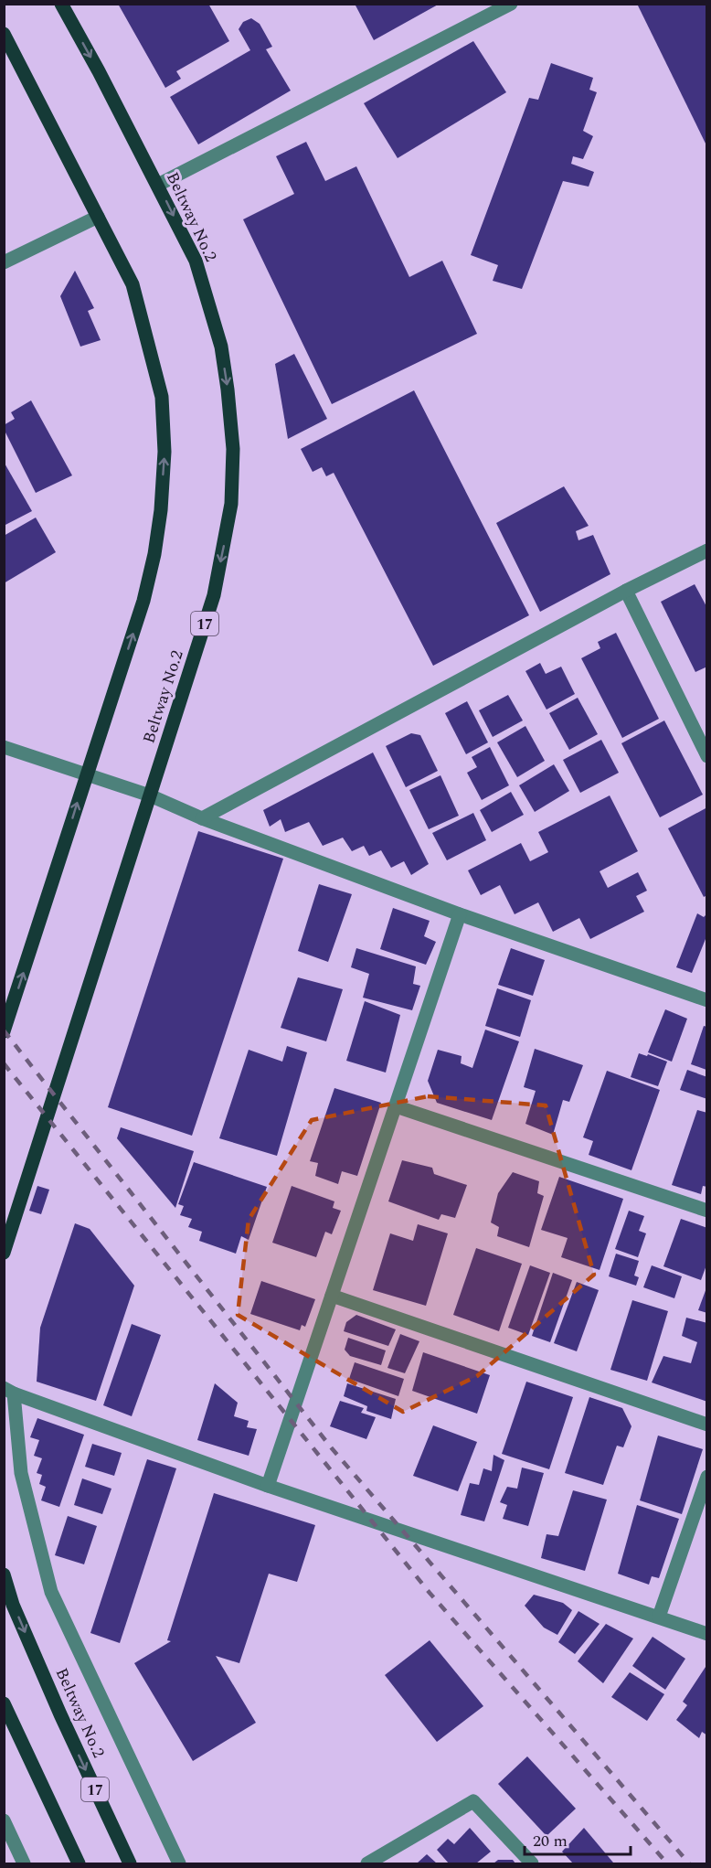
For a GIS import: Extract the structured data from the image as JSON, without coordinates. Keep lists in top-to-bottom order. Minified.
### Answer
{"streets":{"main road":["Beltway No.2","17"]},"scale_bar":"20 m"}
